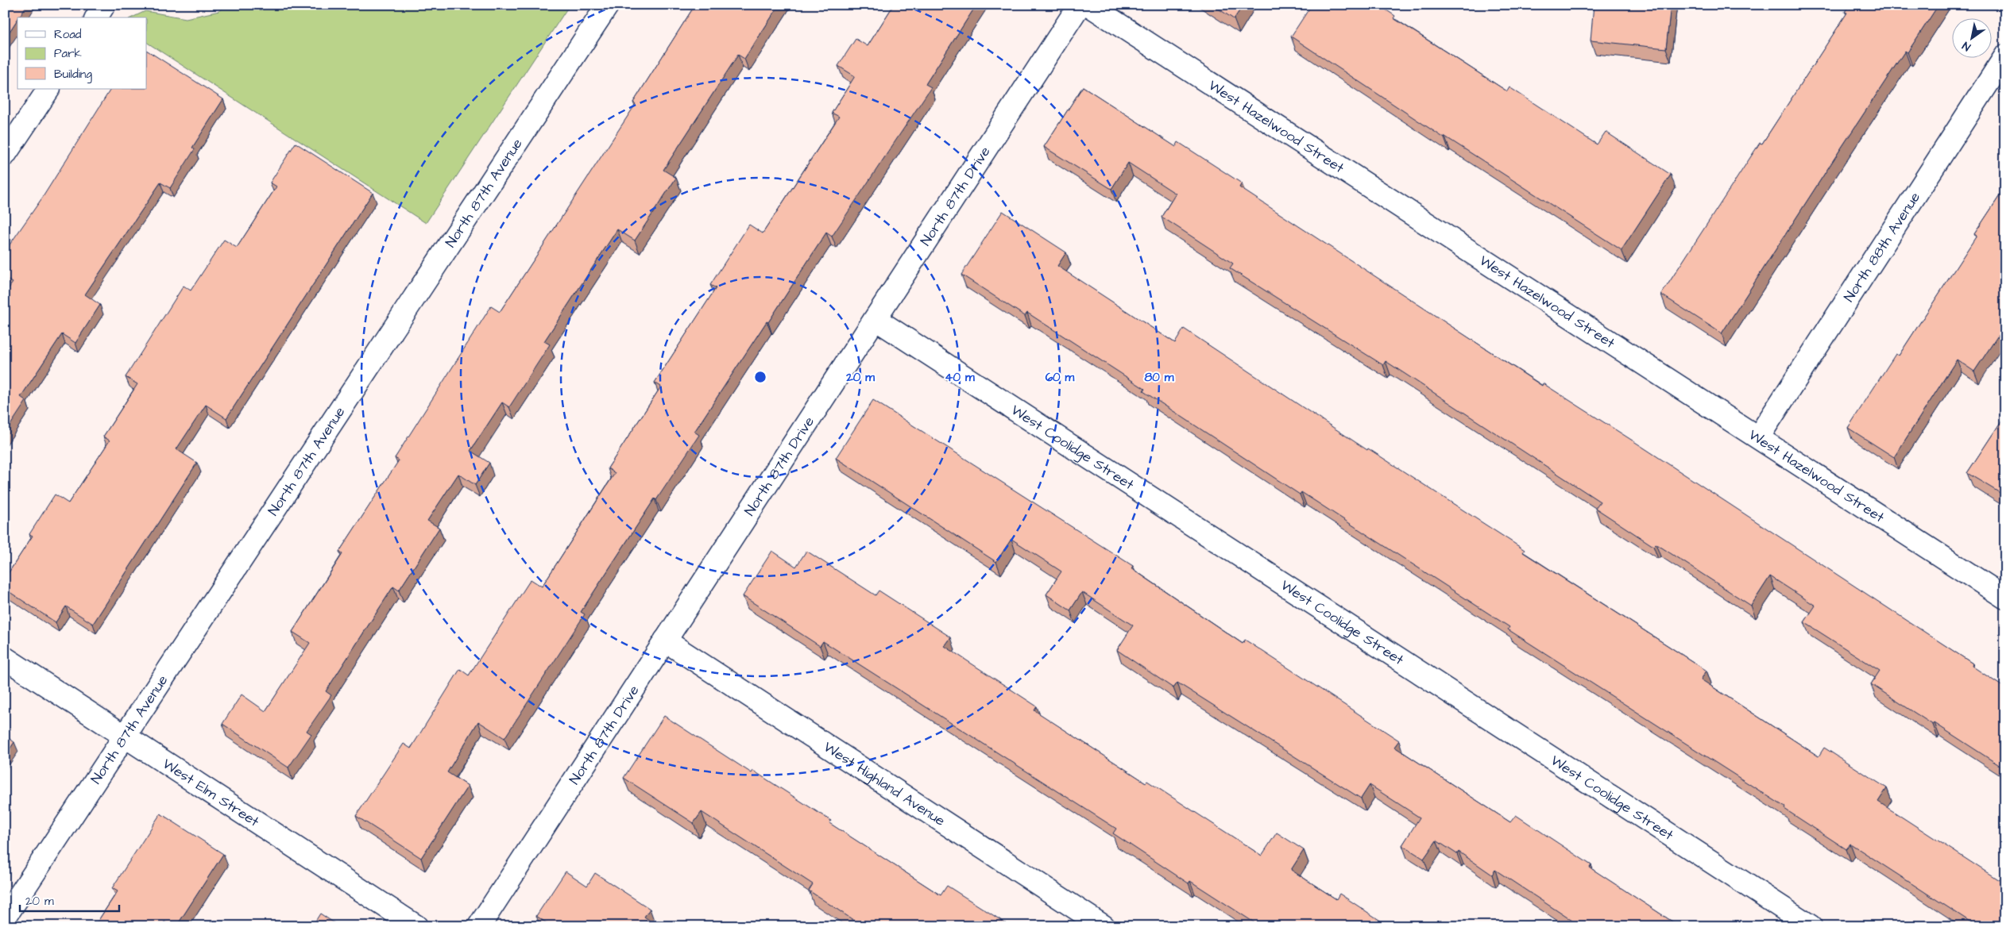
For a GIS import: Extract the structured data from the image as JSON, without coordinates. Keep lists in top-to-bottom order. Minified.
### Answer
{"streets":{"street":["West Hazelwood Street","North 87th Avenue","North 87th Drive","North 88th Avenue","West Coolidge Street","West Highland Avenue","West Elm Street"]},"crossings":[["West Hazelwood Street","North 88th Avenue"],["North 87th Avenue","West Elm Street"],["North 87th Drive","West Coolidge Street"],["North 87th Drive","West Highland Avenue"]],"legend":["Road","Park","Building"],"scale_bar":"20 m","north":"bottom left","rings":["20 m","40 m","60 m","80 m"]}
